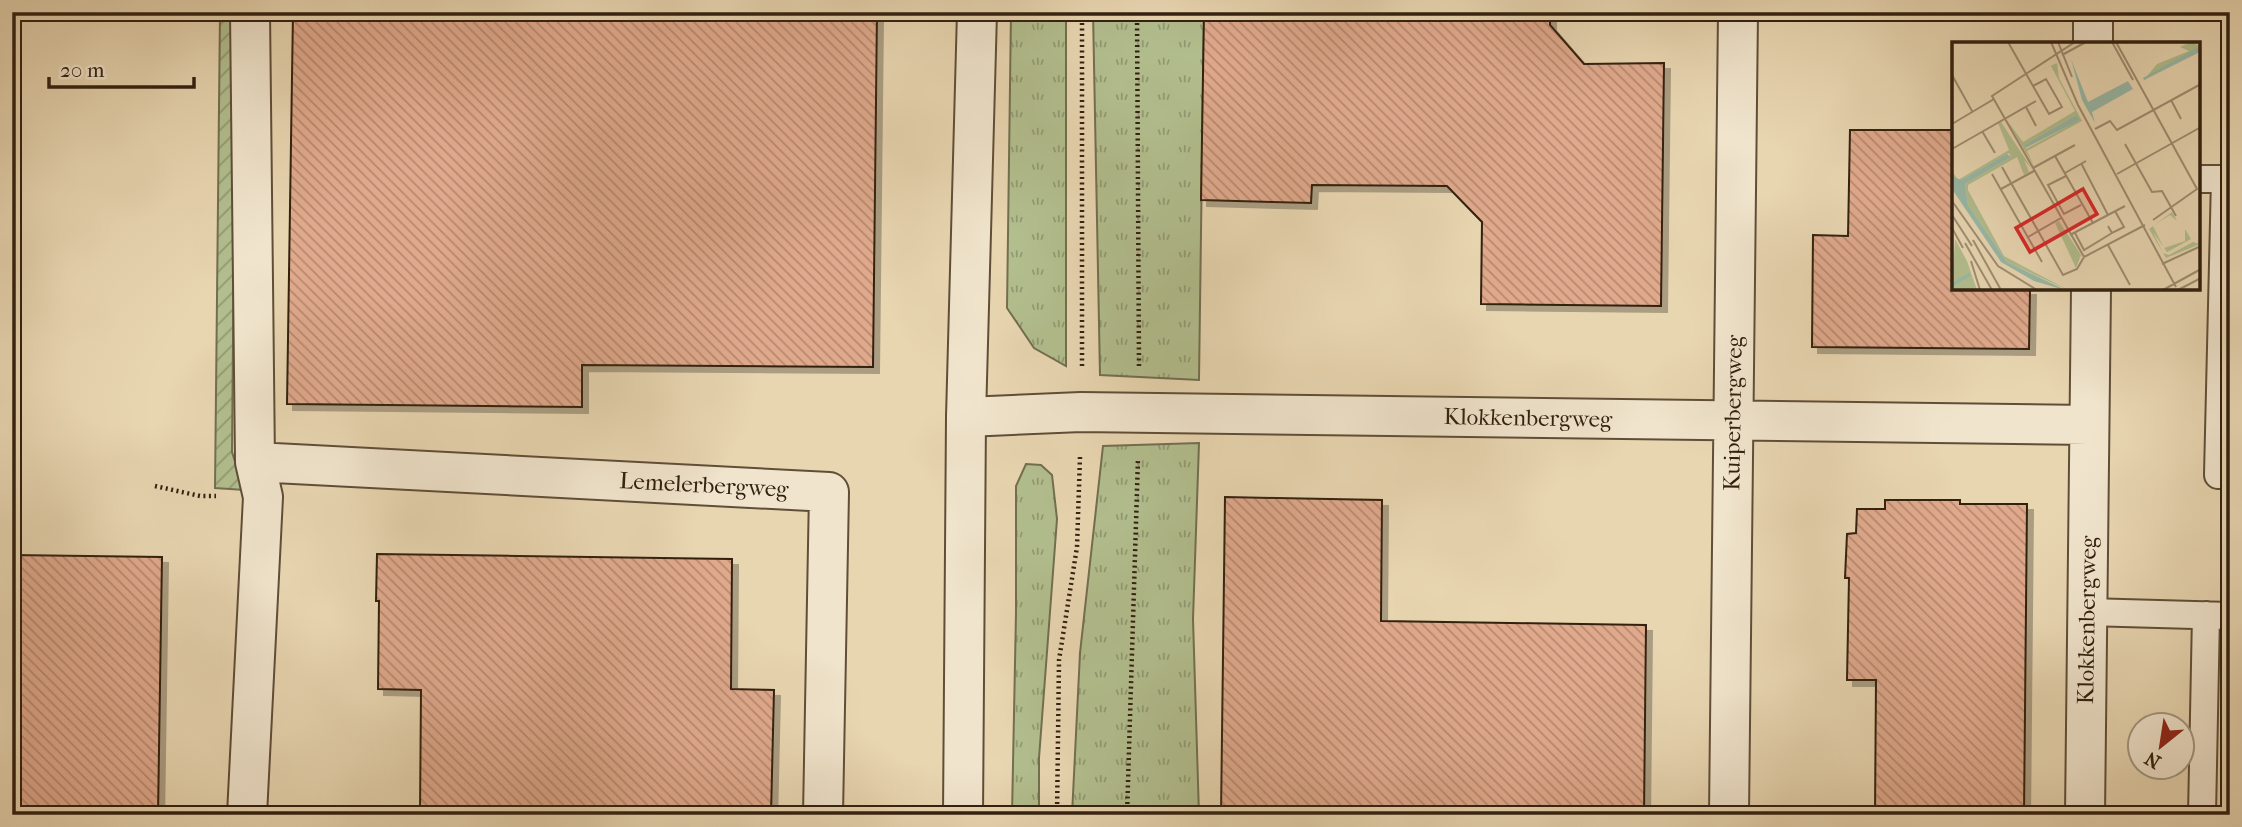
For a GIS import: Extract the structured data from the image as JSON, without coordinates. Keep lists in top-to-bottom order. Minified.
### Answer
{"streets":{"street":["Kuiperbergweg","Klokkenbergweg","Lemelerbergweg"]},"crossings":[["Kuiperbergweg","Klokkenbergweg"]],"scale_bar":"20 m","north":"bottom left"}
